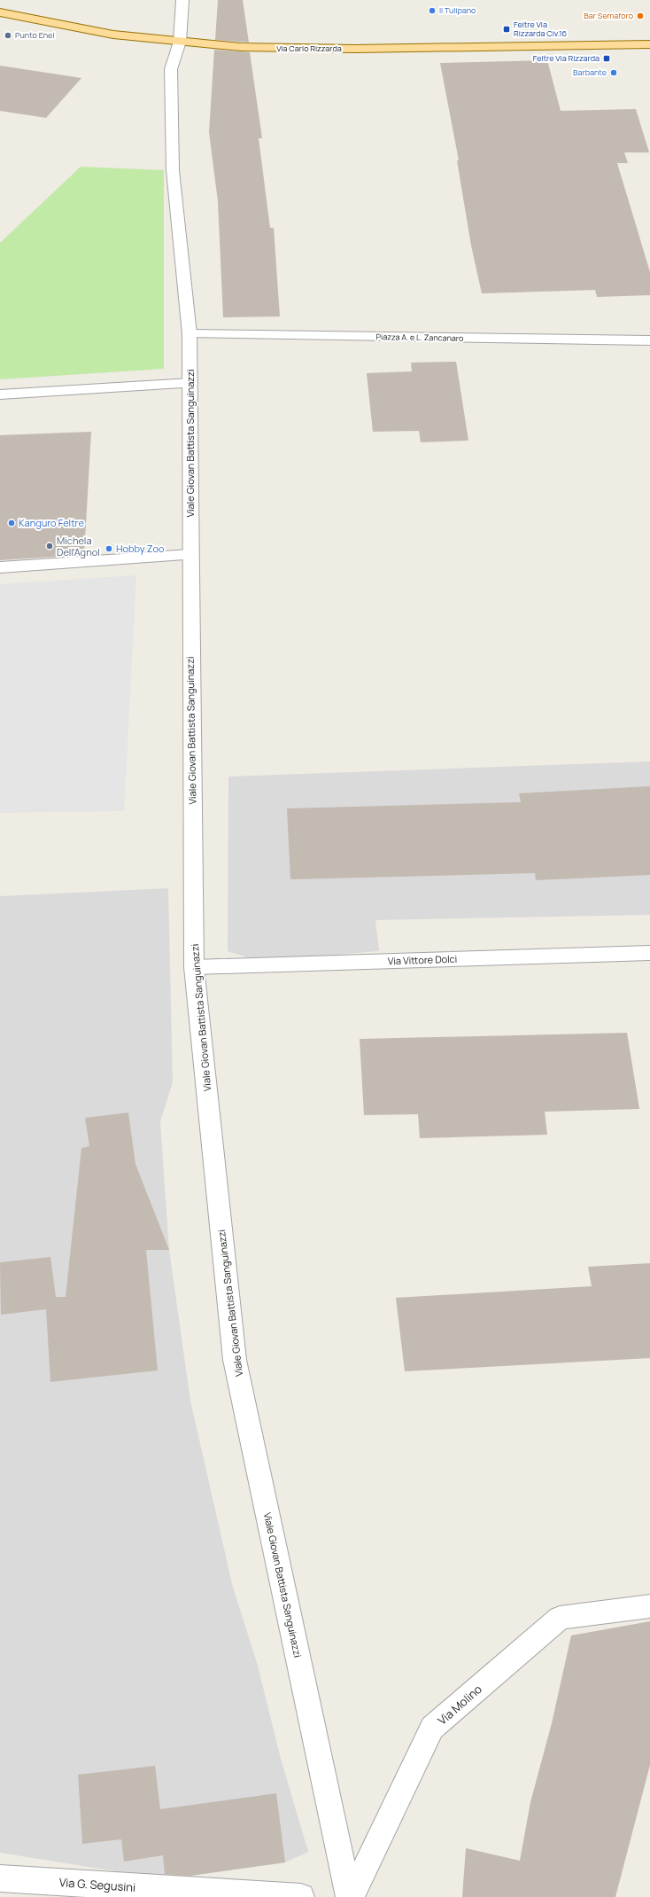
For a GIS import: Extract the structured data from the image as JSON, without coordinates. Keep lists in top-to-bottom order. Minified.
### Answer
{"streets":{"main road":["Via Carlo Rizzarda"],"street":["Piazza A. e L. Zancanaro","Viale Giovan Battista Sanguinazzi","Via Vittore Dolci","Via Molino","Via G. Segusini"]},"crossings":[["Via Carlo Rizzarda","Viale Giovan Battista Sanguinazzi"],["Piazza A. e L. Zancanaro","Viale Giovan Battista Sanguinazzi"],["Viale Giovan Battista Sanguinazzi","Via Vittore Dolci"],["Viale Giovan Battista Sanguinazzi","Via Molino"]],"places":{"other":["Il Tulipano","Bar Semaforo","Punto Enel","Barbante","Kanguro Feltre","Michela Dell'Agnol","Hobby Zoo"],"transit":["Feltre Via Rizzarda Civ.16","Feltre Via Rizzarda"]}}
